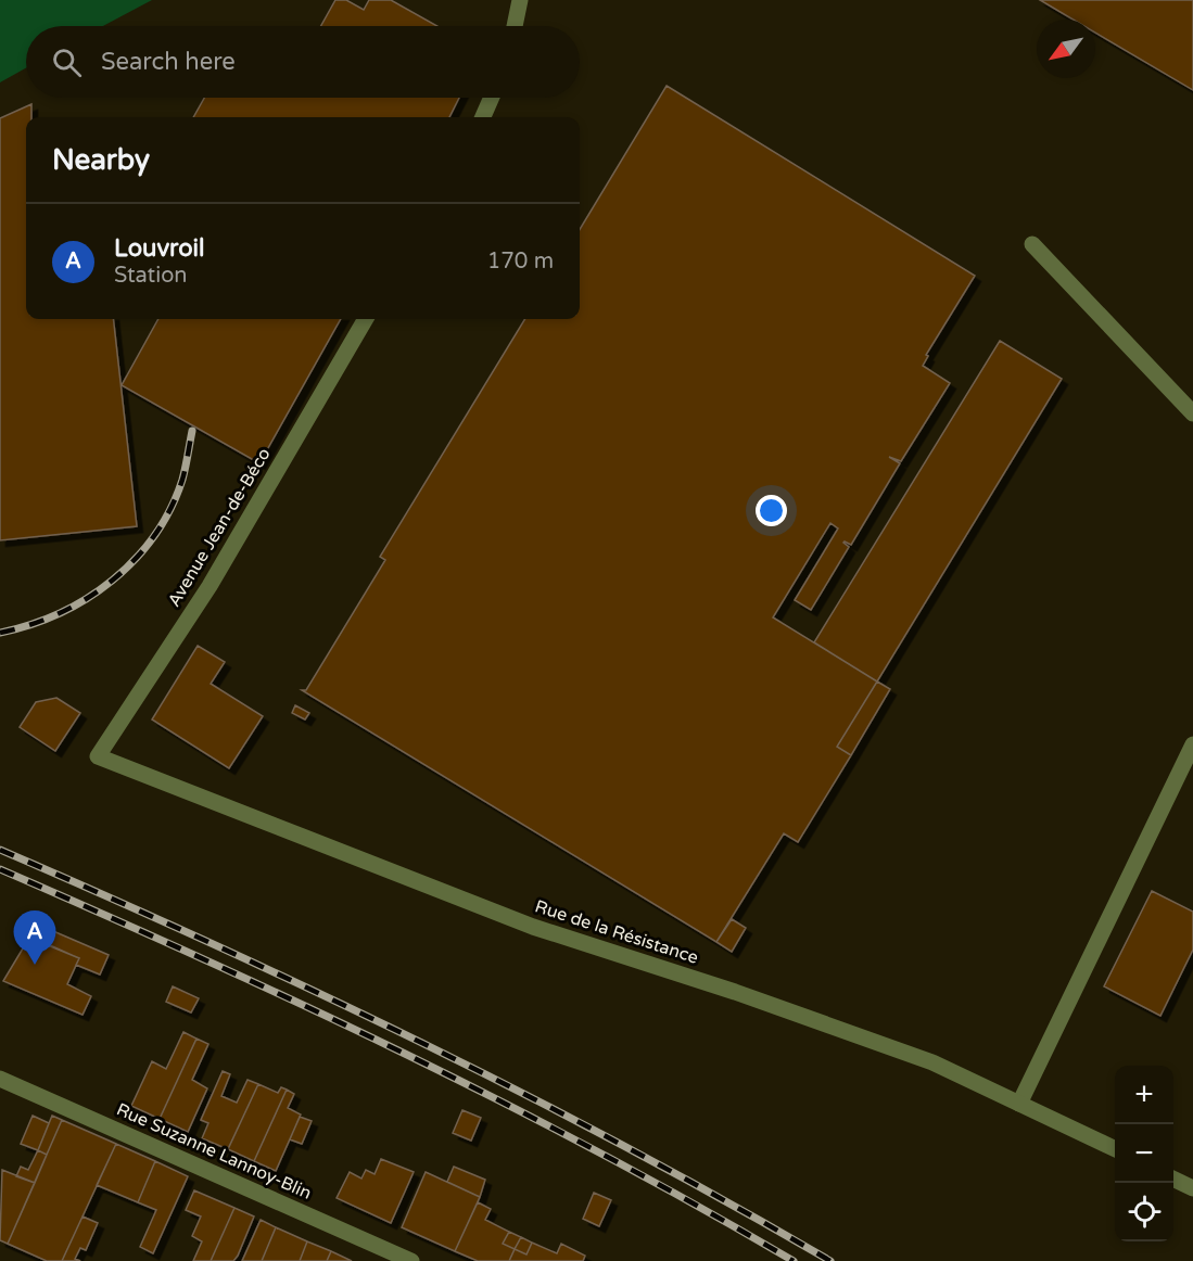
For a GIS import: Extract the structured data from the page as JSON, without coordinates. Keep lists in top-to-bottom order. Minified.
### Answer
{"streets":{"street":["Avenue Jean-de-Béco","Rue de la Résistance","Rue Suzanne Lannoy-Blin"]},"crossings":[["Avenue Jean-de-Béco","Rue de la Résistance"]],"north":"bottom left","page":{"search":"Search here","heading":"Nearby","list":[{"mark":"A","name":"Louvroil","note":"Station","value":"170 m"}],"pins":"A","map_buttons":["+","−"]}}
